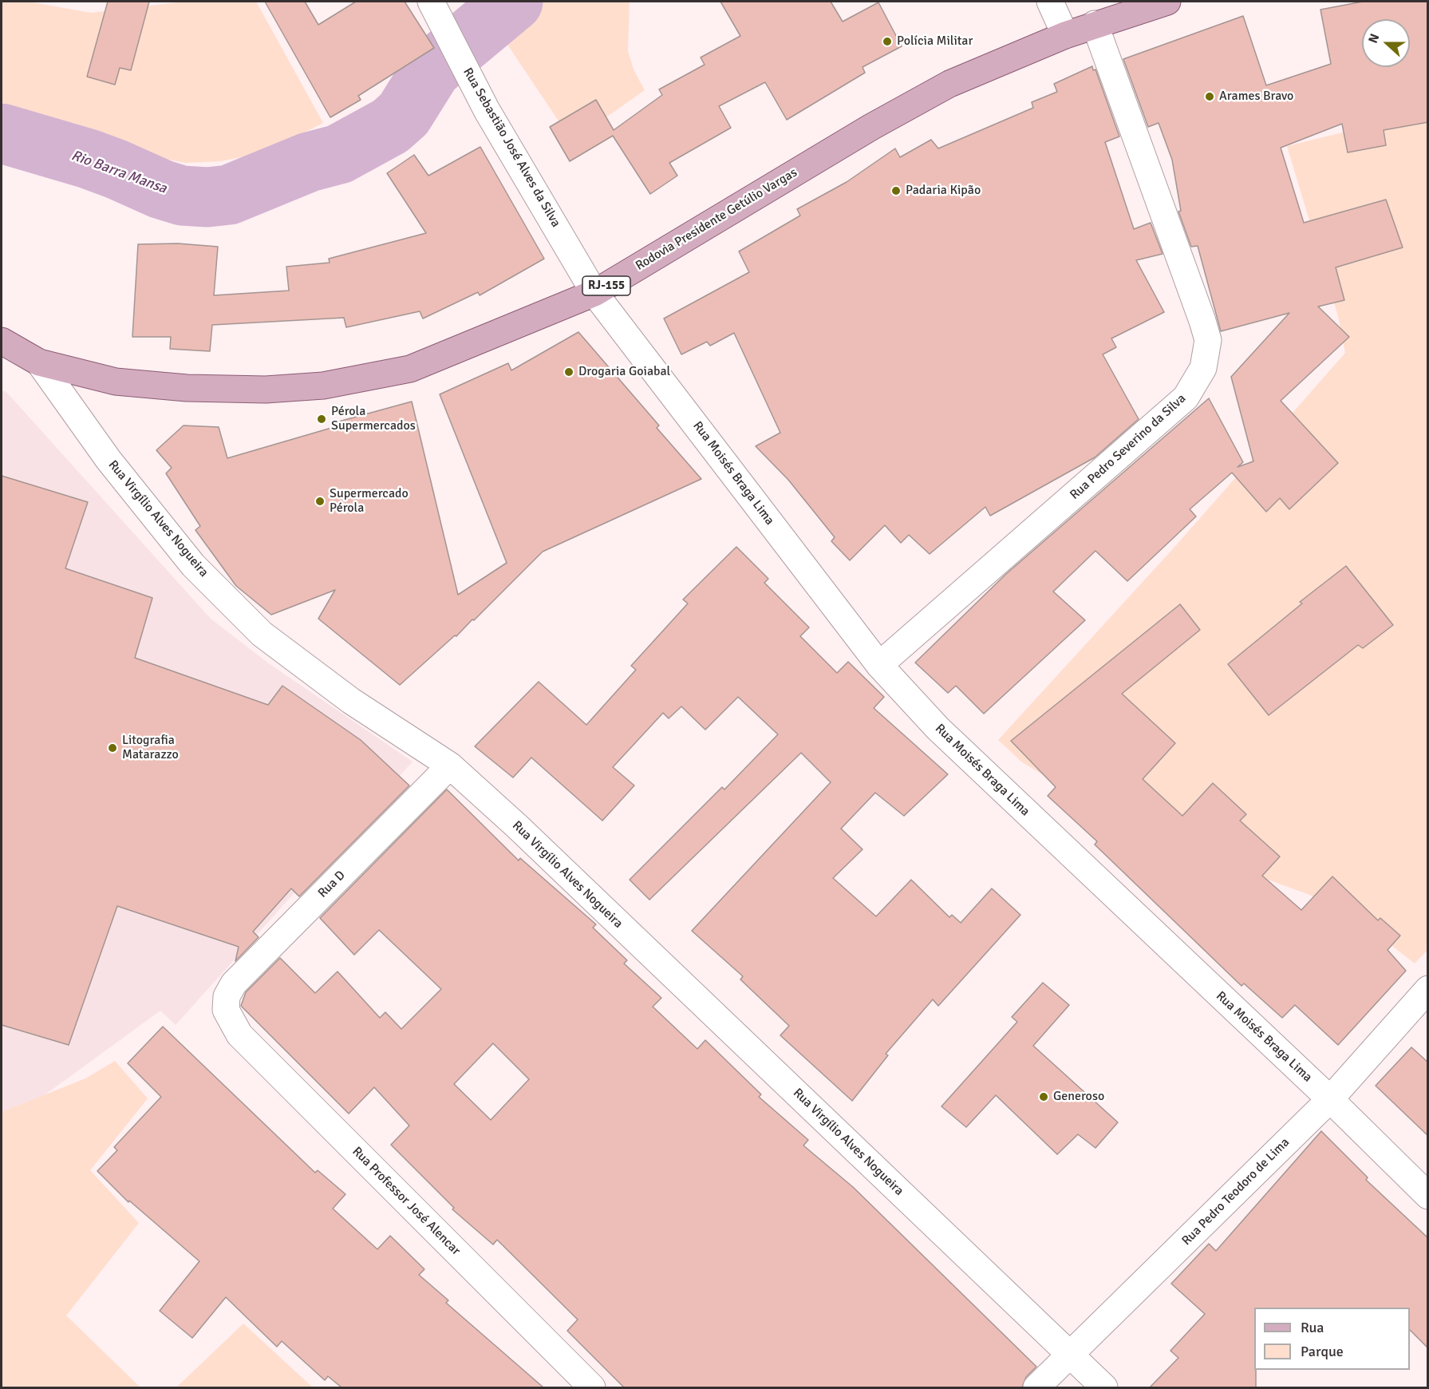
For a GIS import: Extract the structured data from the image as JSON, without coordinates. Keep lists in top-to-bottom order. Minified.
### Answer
{"streets":{"main road":["Rodovia Presidente Getúlio Vargas","RJ-155"],"street":["Rua Sebastião José Alves da Silva","Rua Pedro Severino da Silva","Rua Moisés Braga Lima","Rua Virgílio Alves Nogueira","Rua D","Rua Pedro Teodoro de Lima","Rua Professor José Alencar"]},"crossings":[["Rua Sebastião José Alves da Silva","Rodovia Presidente Getúlio Vargas"],["Rua Sebastião José Alves da Silva","Rua Moisés Braga Lima"],["Rodovia Presidente Getúlio Vargas","Rua Pedro Severino da Silva"],["Rodovia Presidente Getúlio Vargas","Rua Moisés Braga Lima"],["Rodovia Presidente Getúlio Vargas","Rua Virgílio Alves Nogueira"],["Rua Pedro Severino da Silva","Rua Moisés Braga Lima"],["Rua Moisés Braga Lima","Rua Pedro Teodoro de Lima"],["Rua Virgílio Alves Nogueira","Rua D"],["Rua Virgílio Alves Nogueira","Rua Pedro Teodoro de Lima"],["Rua D","Rua Professor José Alencar"]],"water":["Rio Barra Mansa"],"places":["Polícia Militar","Arames Bravo","Padaria Kipão","Drogaria Goiabal","Pérola Supermercados","Supermercado Pérola","Litografia Matarazzo","Generoso"],"legend":["Rua","Parque"],"north":"left"}
